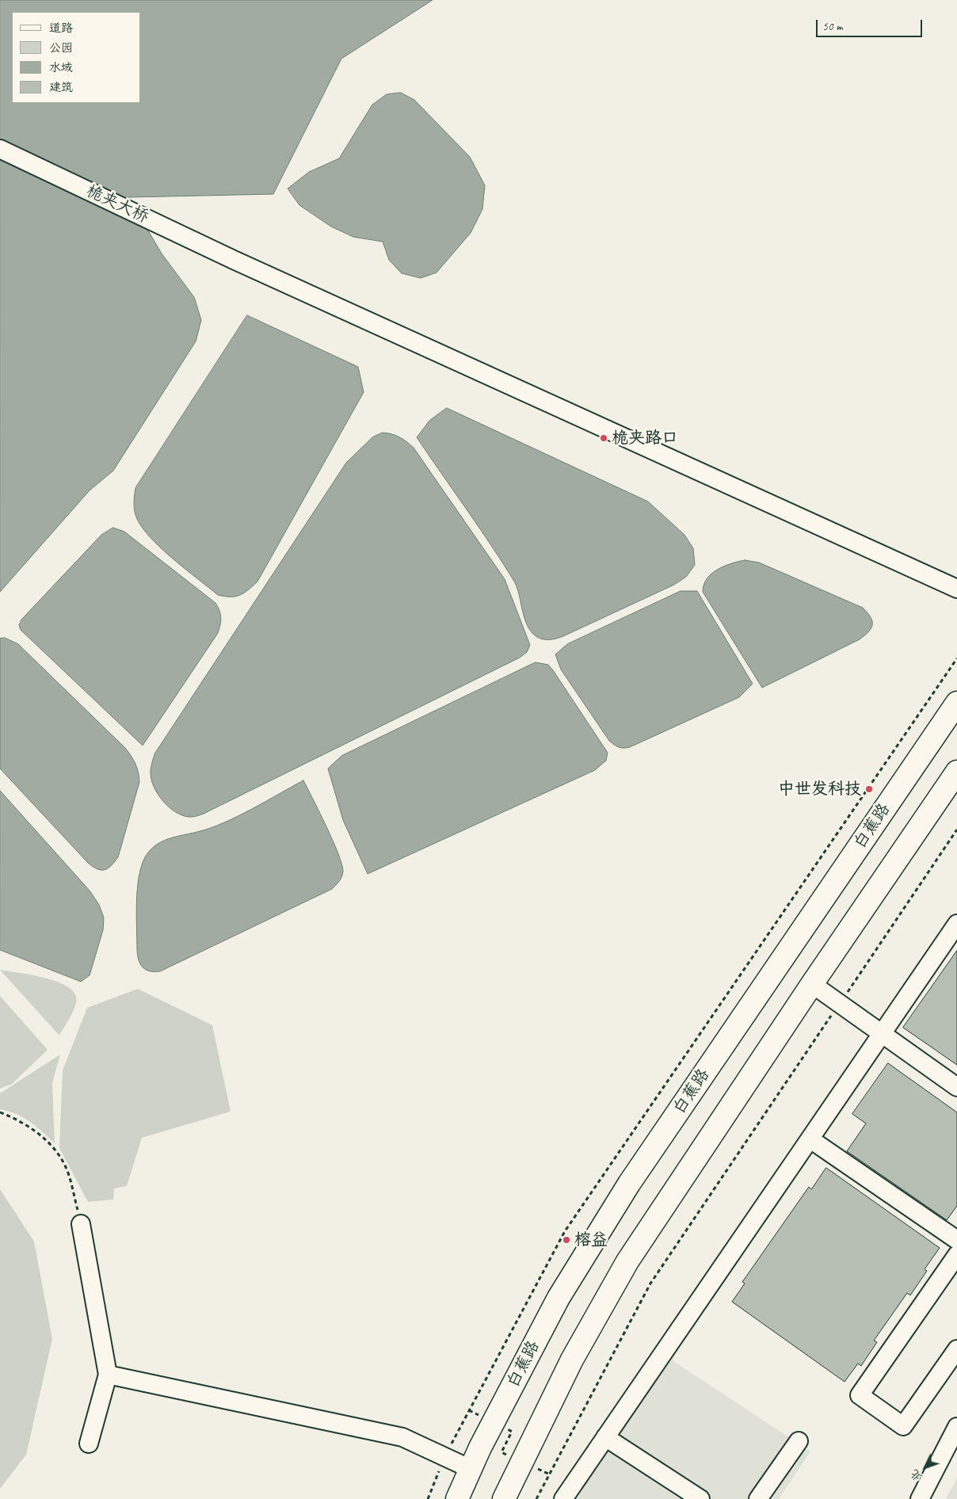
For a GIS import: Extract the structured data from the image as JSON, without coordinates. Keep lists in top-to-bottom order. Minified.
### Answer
{"streets":{"main road":["白蕉路"],"street":["桅夹大桥"]},"places":["桅夹路口","中世发科技","榕益"],"legend":["道路","公园","水域","建筑"],"scale_bar":"50 m","north":"bottom left"}
